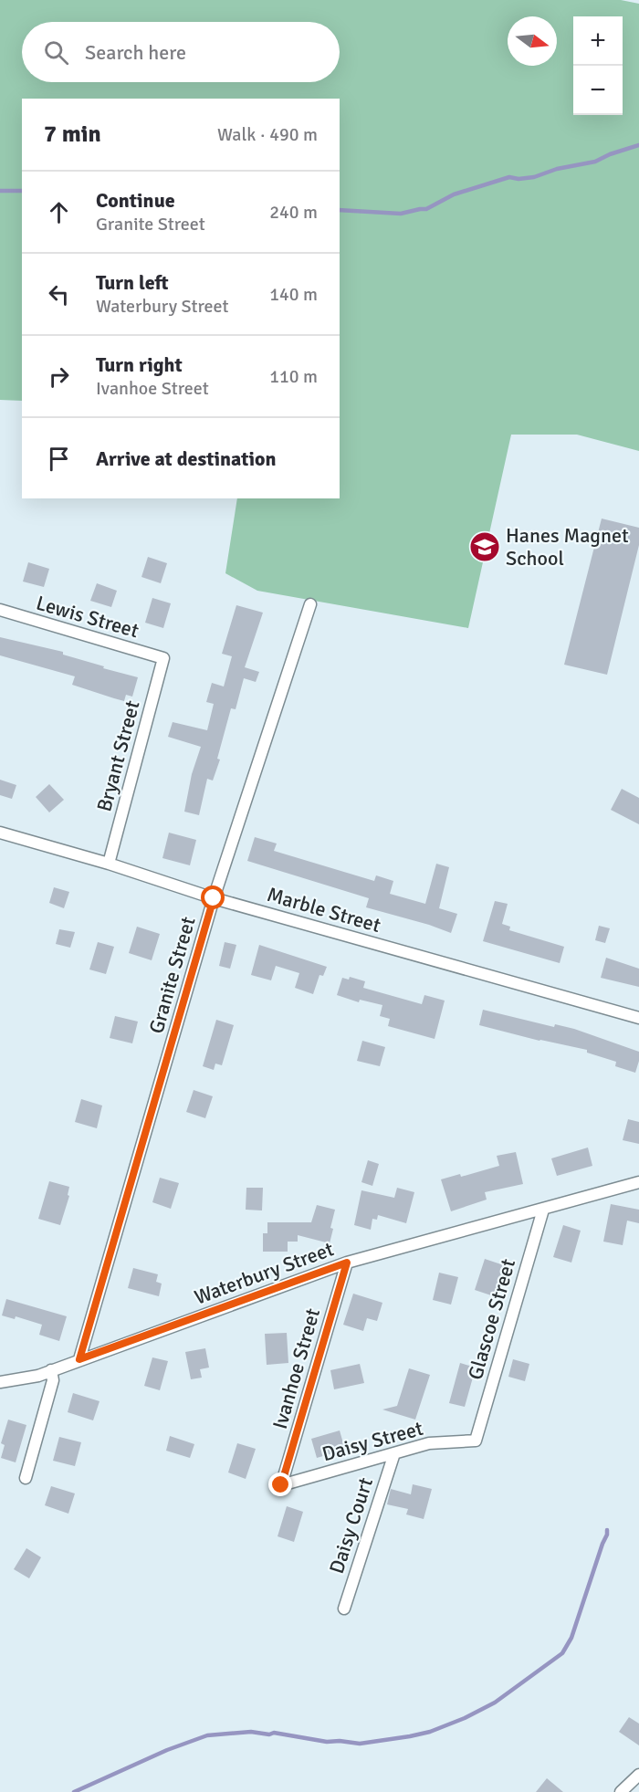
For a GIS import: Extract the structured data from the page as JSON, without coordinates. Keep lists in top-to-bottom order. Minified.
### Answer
{"streets":{"street":["Lewis Street","Bryant Street","Marble Street","Granite Street","Waterbury Street","Glascoe Street","Ivanhoe Street","Daisy Street","Daisy Court"]},"crossings":[["Lewis Street","Bryant Street"],["Bryant Street","Marble Street"],["Marble Street","Granite Street"],["Granite Street","Waterbury Street"],["Waterbury Street","Glascoe Street"],["Waterbury Street","Ivanhoe Street"],["Glascoe Street","Daisy Street"],["Ivanhoe Street","Daisy Street"],["Daisy Street","Daisy Court"]],"places":{"school or university":["Hanes Magnet School"]},"north":"right","page":{"map_buttons":["+","−"],"search":"Search here","heading":["7 min","Walk · 490 m"],"list":[["Continue","Granite Street","240 m"],["Turn left","Waterbury Street","140 m"],["Turn right","Ivanhoe Street","110 m"],"Arrive at destination"]}}
